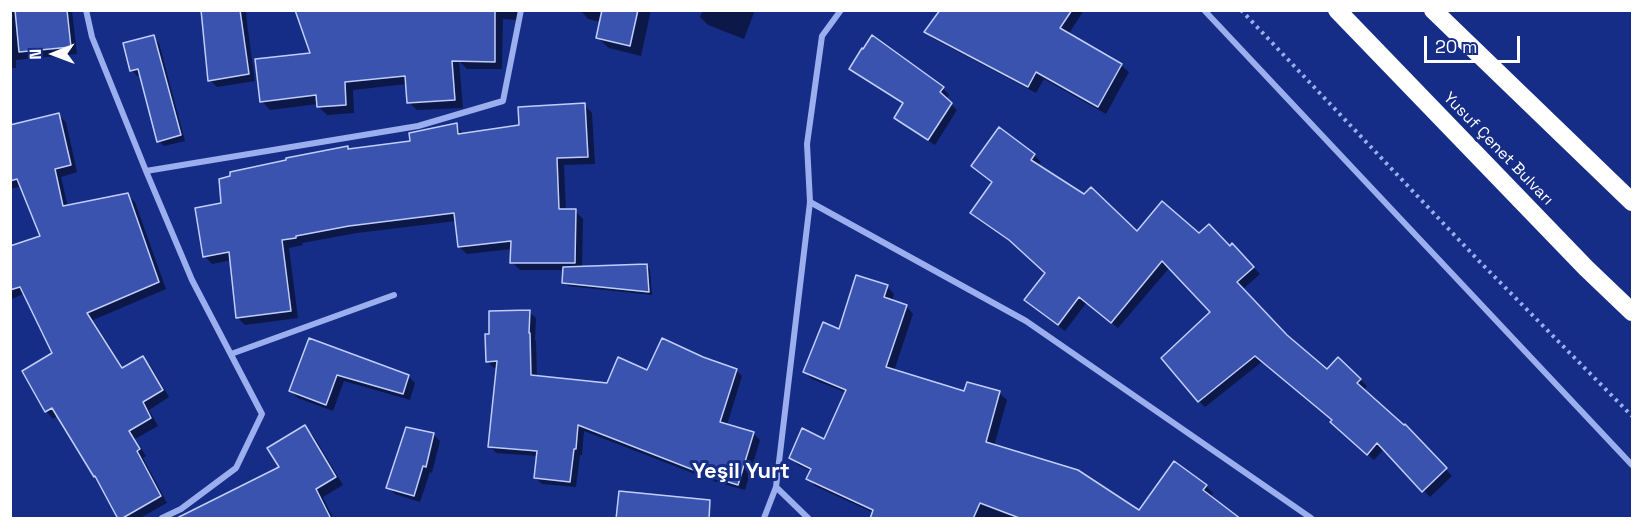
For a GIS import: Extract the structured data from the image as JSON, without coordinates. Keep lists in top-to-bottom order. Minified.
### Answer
{"streets":{"highway":["Yusuf Çenet Bulvarı"]},"districts":["Yeşil Yurt"],"scale_bar":"20 m","north":"left"}
